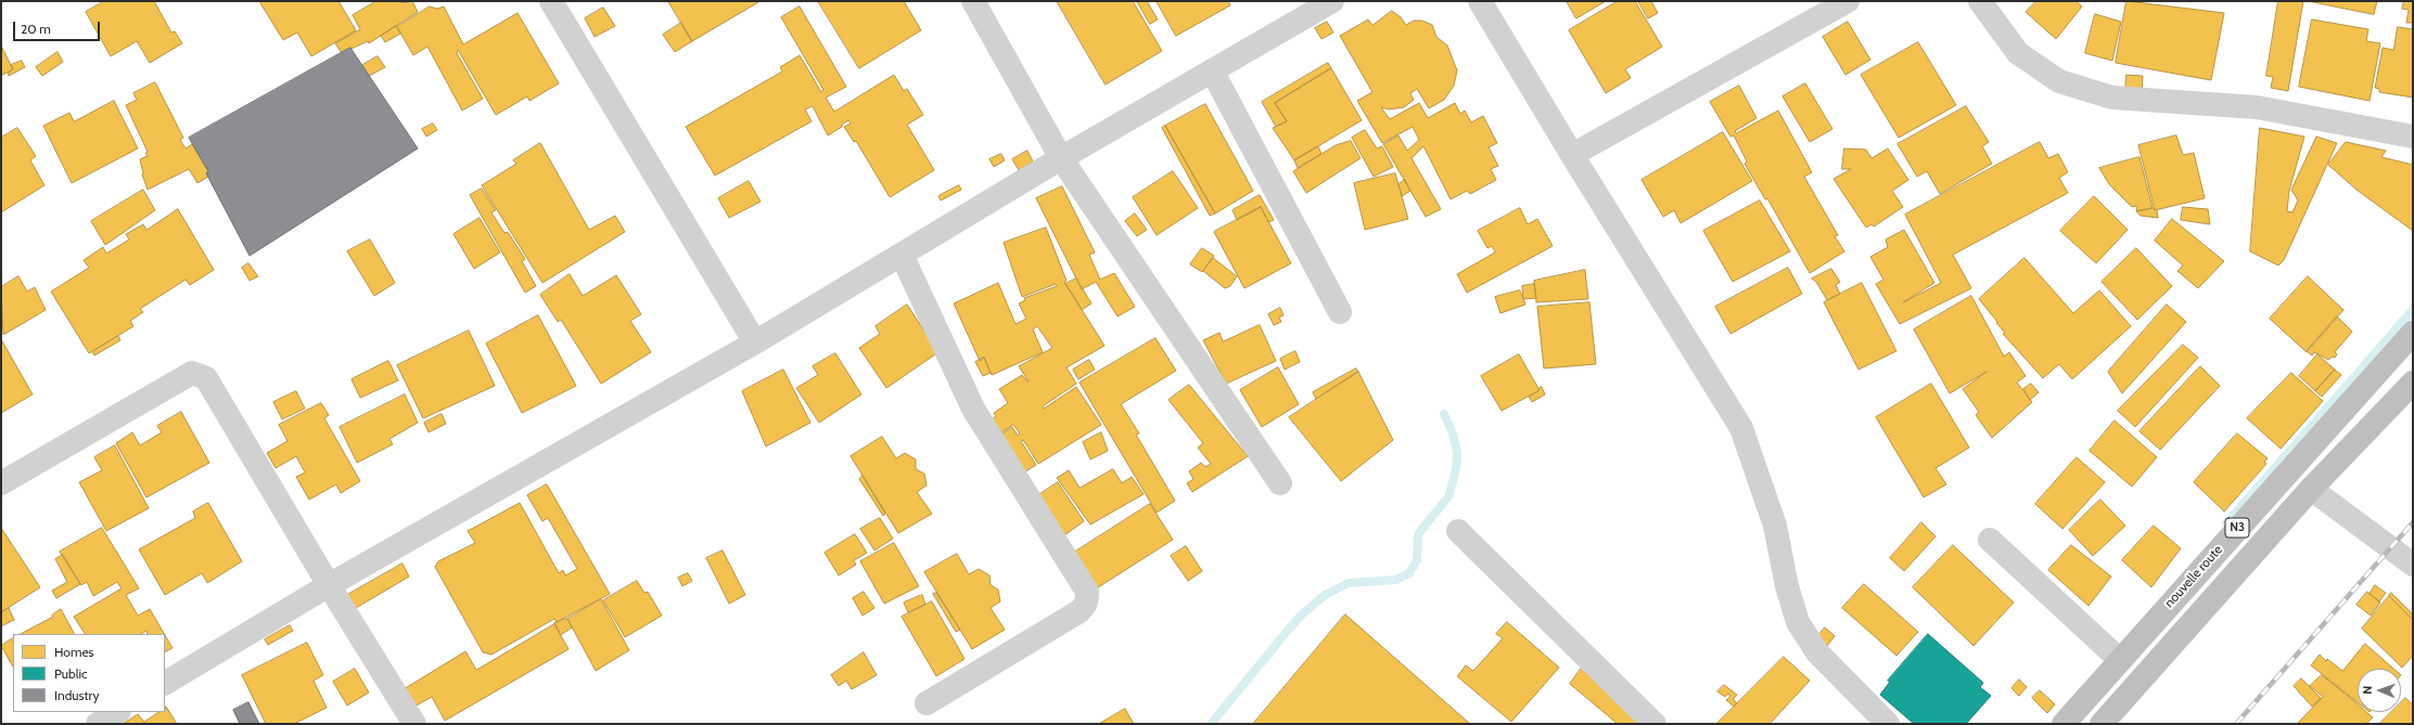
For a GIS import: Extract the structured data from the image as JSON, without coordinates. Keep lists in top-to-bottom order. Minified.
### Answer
{"streets":{"highway":["N3","nouvelle route"]},"legend":["Homes","Public","Industry"],"scale_bar":"20 m","north":"left"}
